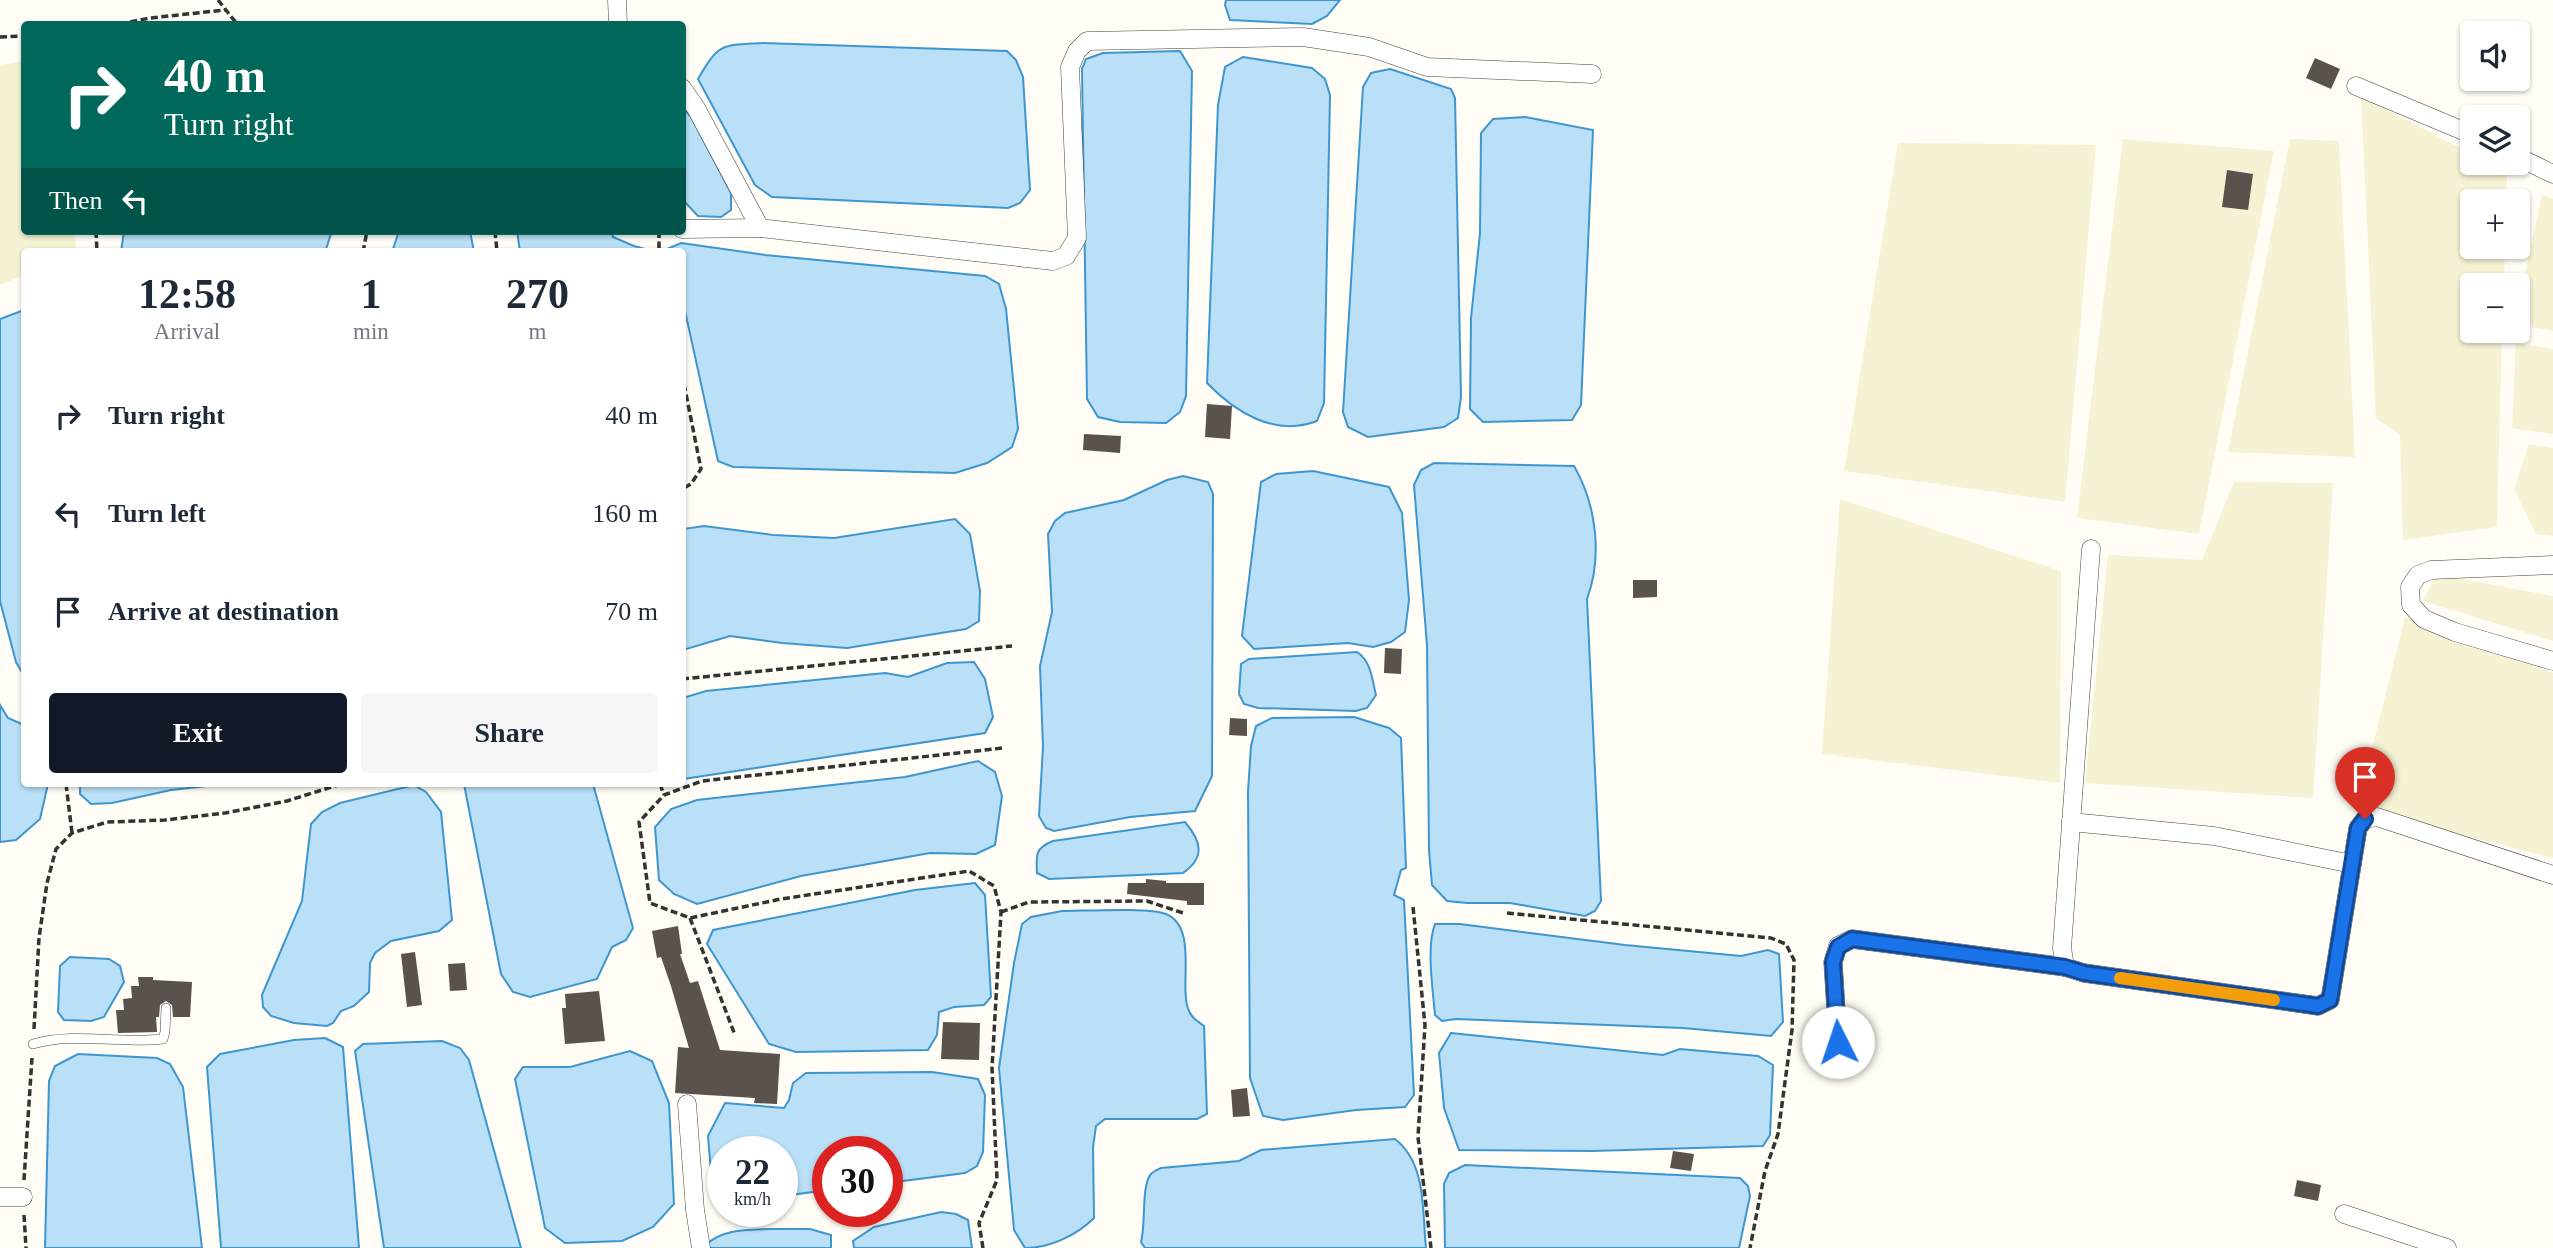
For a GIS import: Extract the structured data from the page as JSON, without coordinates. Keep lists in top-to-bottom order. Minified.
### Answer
{"page":{"map_buttons":["+","−"],"turn":["40 m","Turn right"],"then":"Then","eta":["12:58","Arrival","1","min","270","m"],"list":[{"name":"Turn right","value":"40 m"},{"name":"Turn left","value":"160 m"},{"name":"Arrive at destination","value":"70 m"}],"buttons":["Exit","Share"],"speed":"22 km/h","limit":"30"}}
